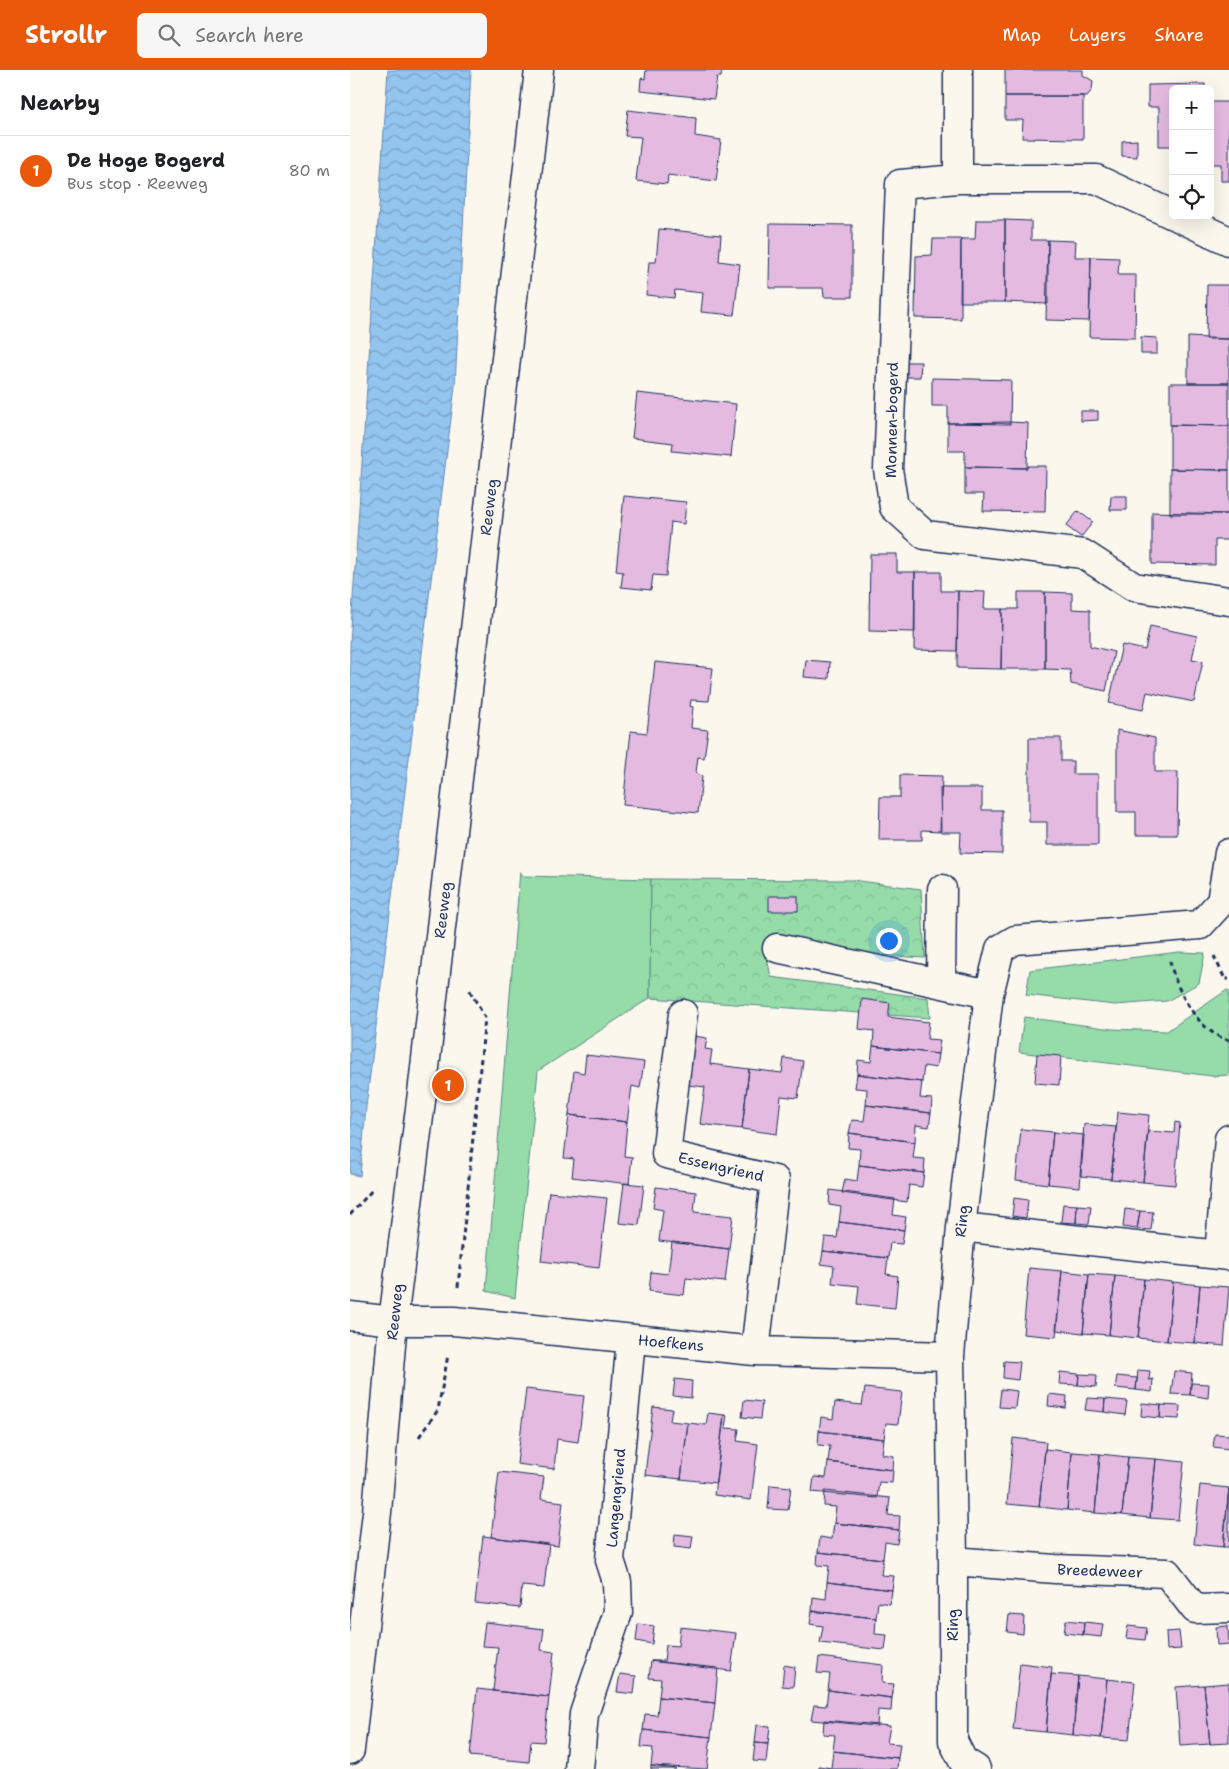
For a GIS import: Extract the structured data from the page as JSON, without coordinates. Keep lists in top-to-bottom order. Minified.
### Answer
{"streets":{"street":["Monnen-bogerd","Reeweg","Essengriend","Ring","Hoefkens","Langengriend","Breedeweer"]},"crossings":[["Reeweg","Hoefkens"],["Essengriend","Hoefkens"],["Ring","Hoefkens"],["Ring","Breedeweer"],["Hoefkens","Langengriend"]],"page":{"header":"Strollr","search":"Search here","nav":["Map","Layers","Share"],"heading":"Nearby","map_buttons":["+","−"],"list":[{"mark":"1","name":"De Hoge Bogerd","note":"Bus stop · Reeweg","value":"80 m"}],"pins":"1"}}
